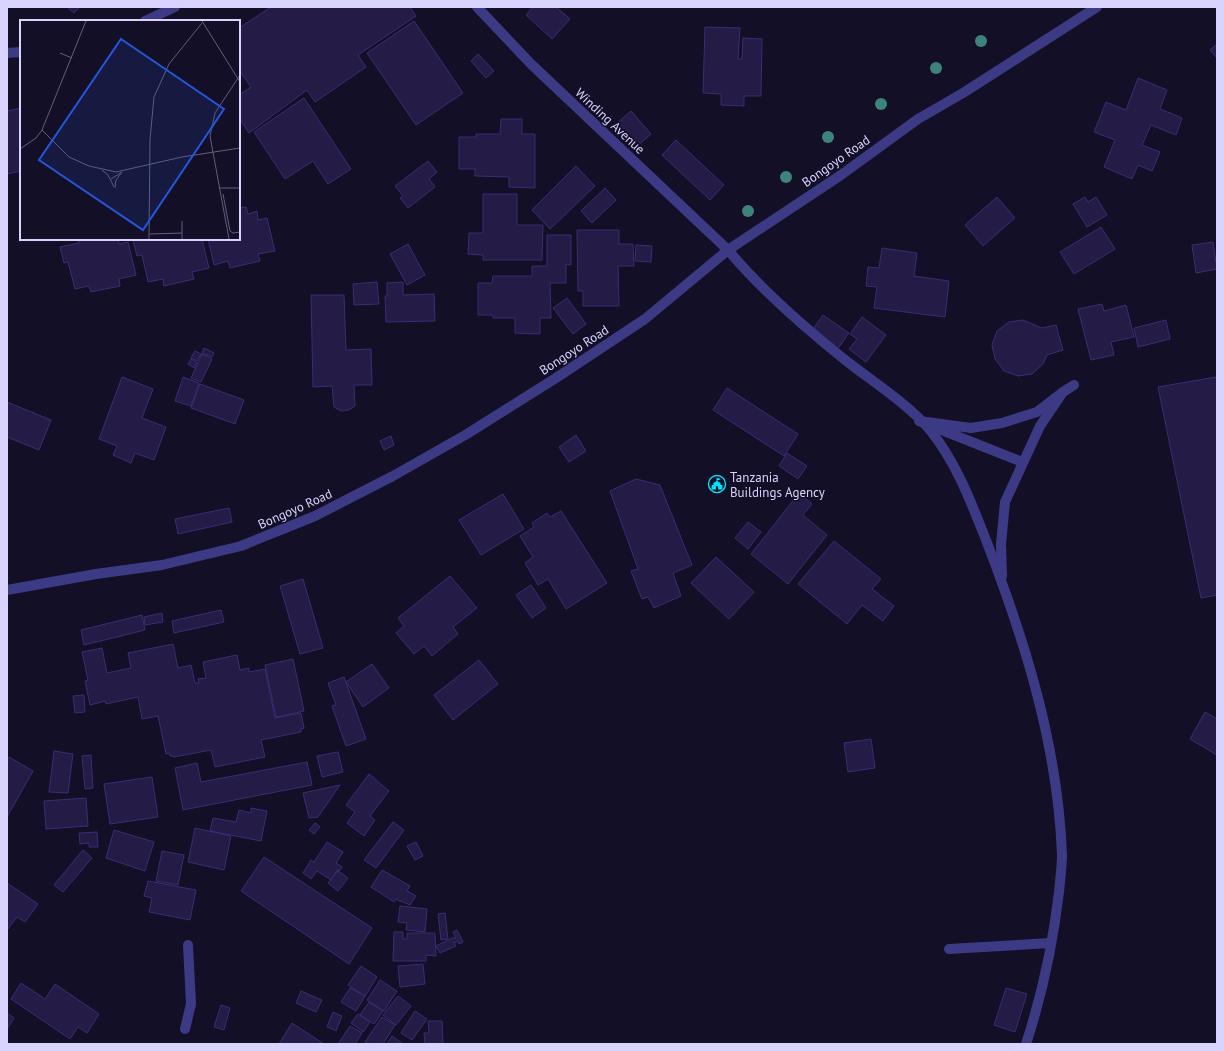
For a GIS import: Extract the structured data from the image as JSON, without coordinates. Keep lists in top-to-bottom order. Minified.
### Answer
{"streets":{"street":["Winding Avenue","Bongoyo Road"]},"crossings":[["Winding Avenue","Bongoyo Road"]],"places":{"public building":["Tanzania Buildings Agency"]}}
